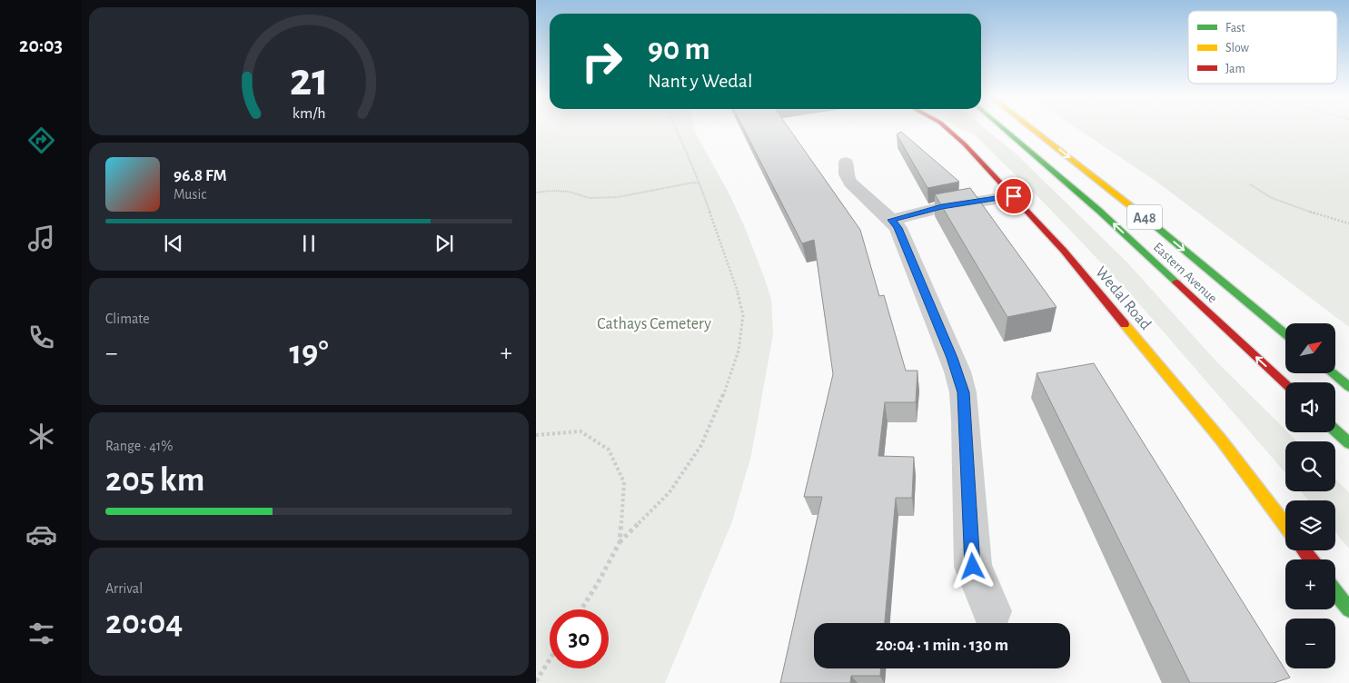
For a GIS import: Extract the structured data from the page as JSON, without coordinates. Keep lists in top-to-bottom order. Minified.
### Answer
{"streets":{"main road":["A48","Eastern Avenue","Wedal Road"]},"parks":["Cathays Cemetery"],"legend":["Fast","Slow","Jam"],"north":"top right","page":{"tabs":"20:03","turn":["90 m","Nant y Wedal"],"song":["96.8 FM","Music"],"tile":["Climate",["Range · 41%","205 km"],["Arrival","20:04"]],"map_buttons":["+","−"],"heat":["−","19°","+"],"limit":"30","trip":"20:04 · 1 min · 130 m","gauge":["21","km/h"]}}
